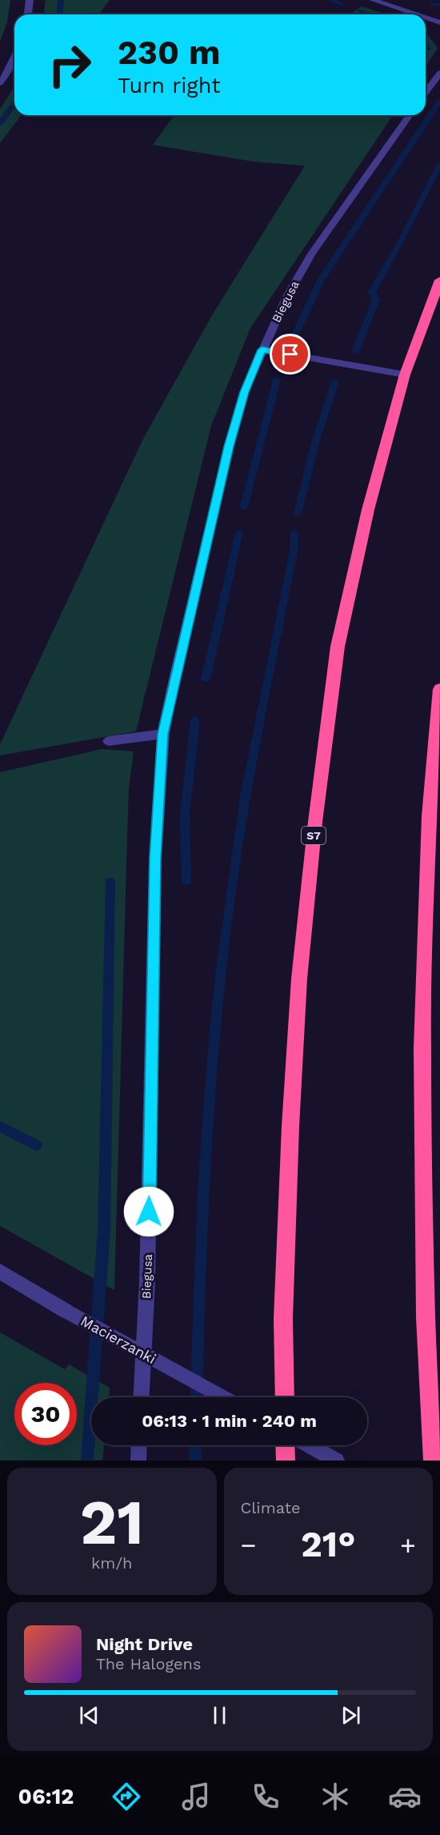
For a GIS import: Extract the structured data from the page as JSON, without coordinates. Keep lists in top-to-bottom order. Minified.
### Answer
{"streets":{"highway":["S7"],"street":["Biegusa","Macierzanki"]},"page":{"turn":["230 m","Turn right"],"limit":"30","trip":"06:13 · 1 min · 240 m","tile":[["21","km/h"],"Climate"],"heat":["−","21°","+"],"song":["Night Drive","The Halogens"],"tabs":"06:12"}}
